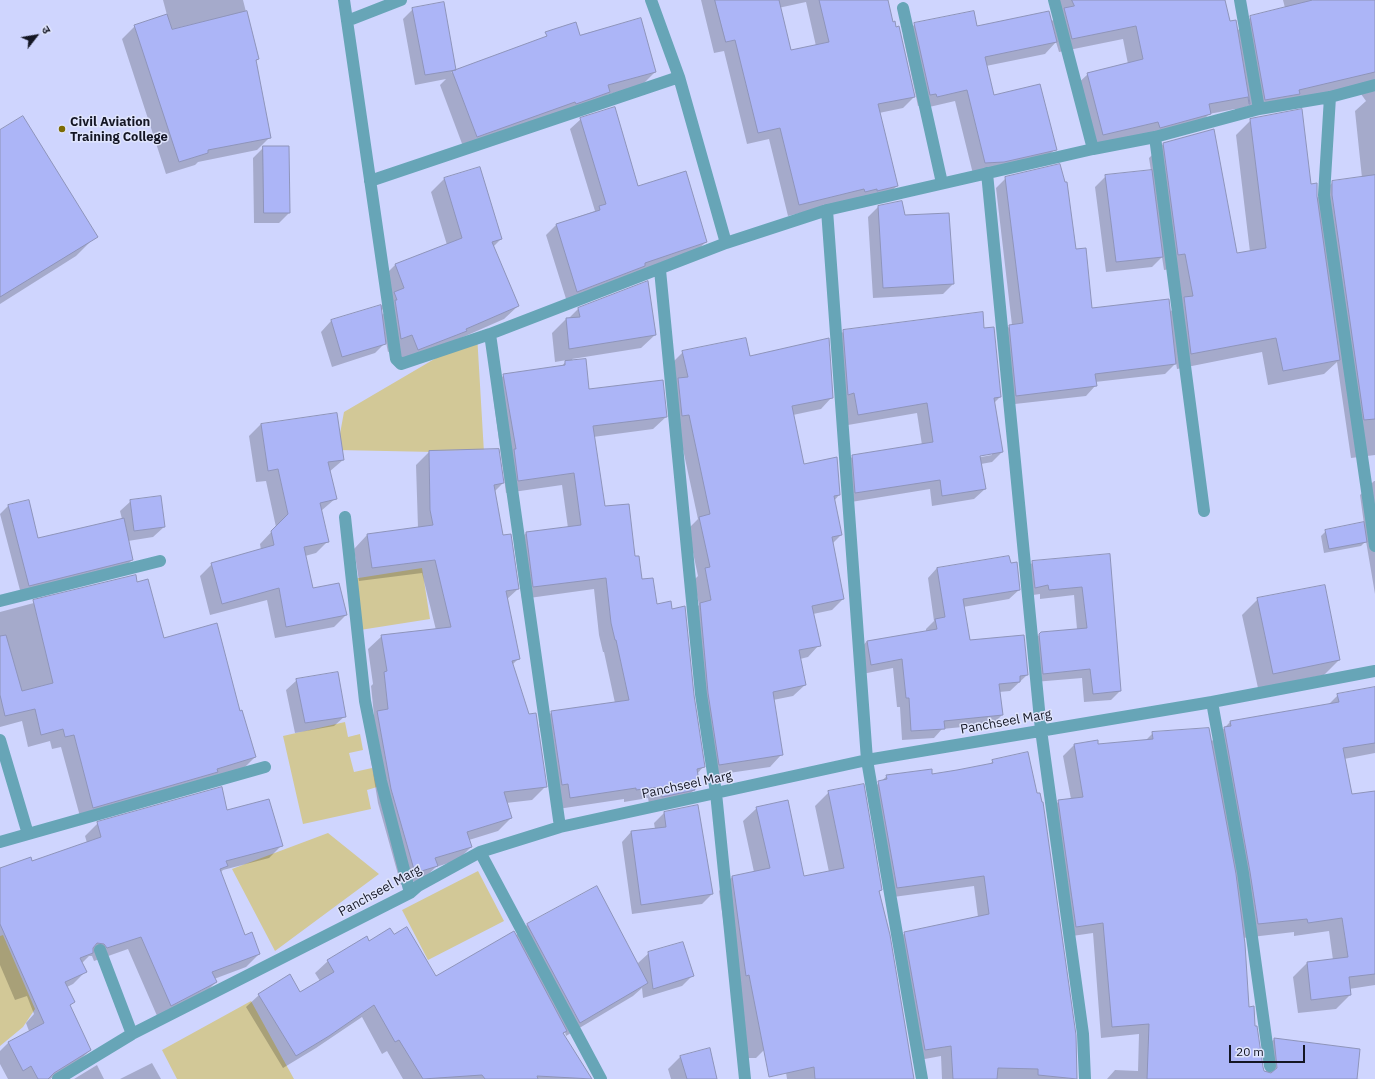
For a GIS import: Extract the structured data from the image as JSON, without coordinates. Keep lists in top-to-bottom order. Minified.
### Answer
{"streets":{"street":["Panchseel Marg"]},"places":["Civil Aviation Training College"],"scale_bar":"20 m","north":"top right"}
